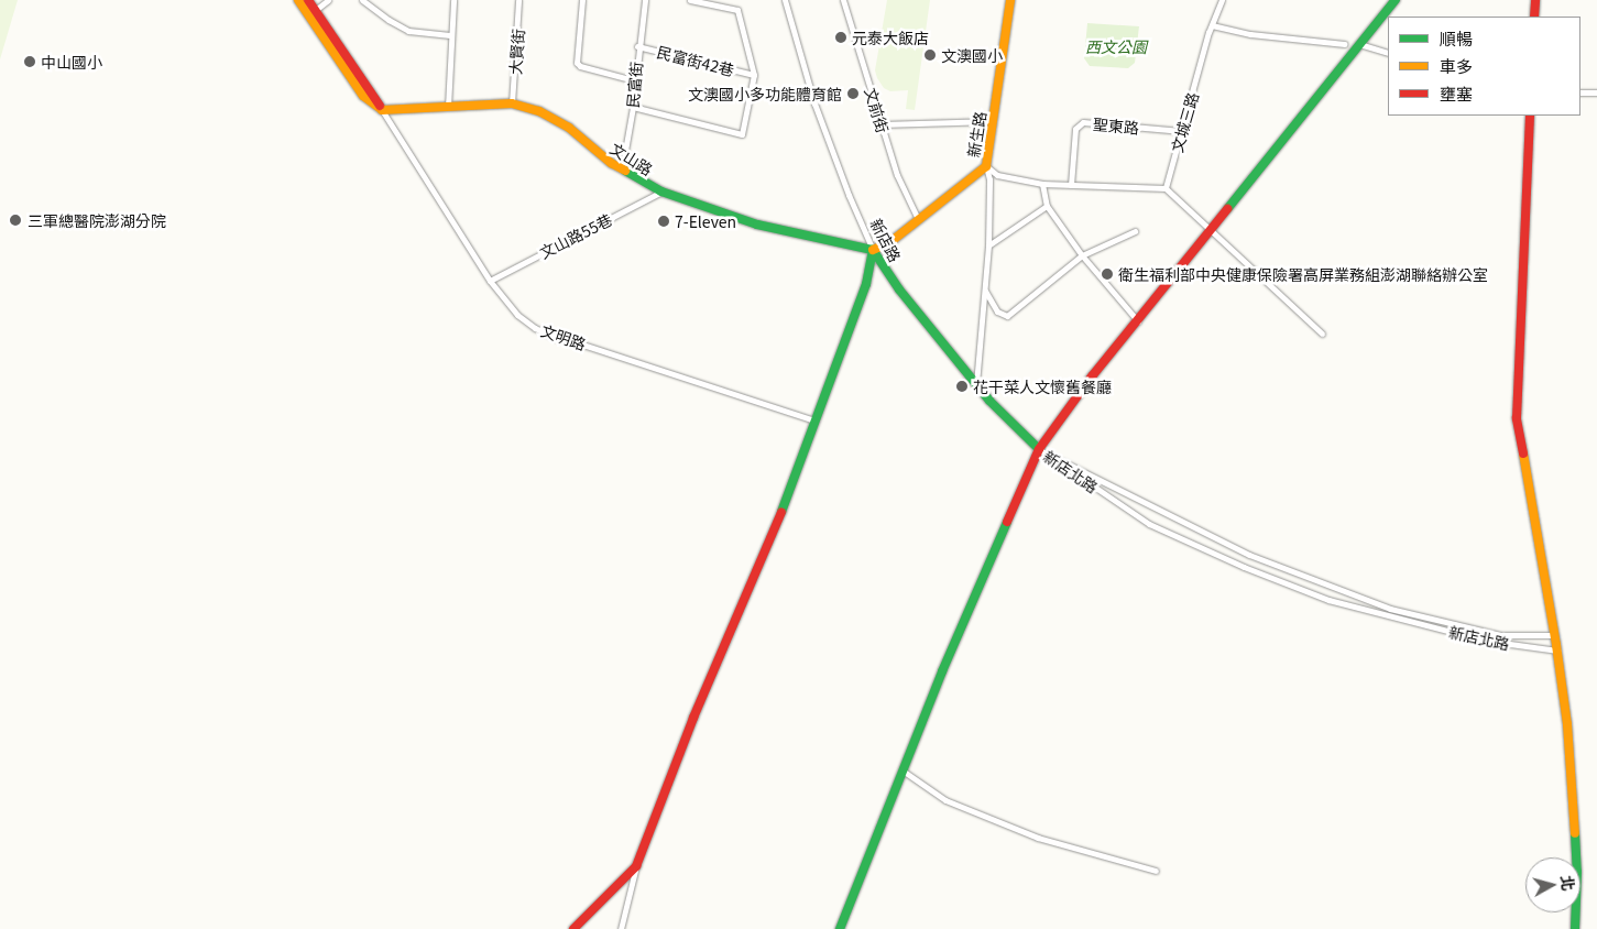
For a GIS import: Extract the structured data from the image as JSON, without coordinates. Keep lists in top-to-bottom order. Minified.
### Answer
{"streets":{"main road":["新生路","文山路","新店路"],"street":["大賢街","民富街42巷","民富街","文前街","文城三路","聖東路","文山路55巷","文明路","新店北路"]},"crossings":[["大賢街","文山路"],["民富街42巷","民富街"],["民富街","文山路"],["文前街","新生路"],["文城三路","聖東路"],["新生路","文山路"],["新生路","新店路"],["文山路","文山路55巷"],["文山路","新店路"],["文山路","文明路"],["文山路55巷","文明路"],["新店路","新店北路"]],"parks":["西文公園"],"places":["元泰大飯店","文澳國小","中山國小","文澳國小多功能體育館","三軍總醫院澎湖分院","7-Eleven","衛生福利部中央健康保險署高屏業務組澎湖聯絡辦公室","花干菜人文懷舊餐廳"],"legend":["順暢","車多","壅塞"],"north":"right"}
